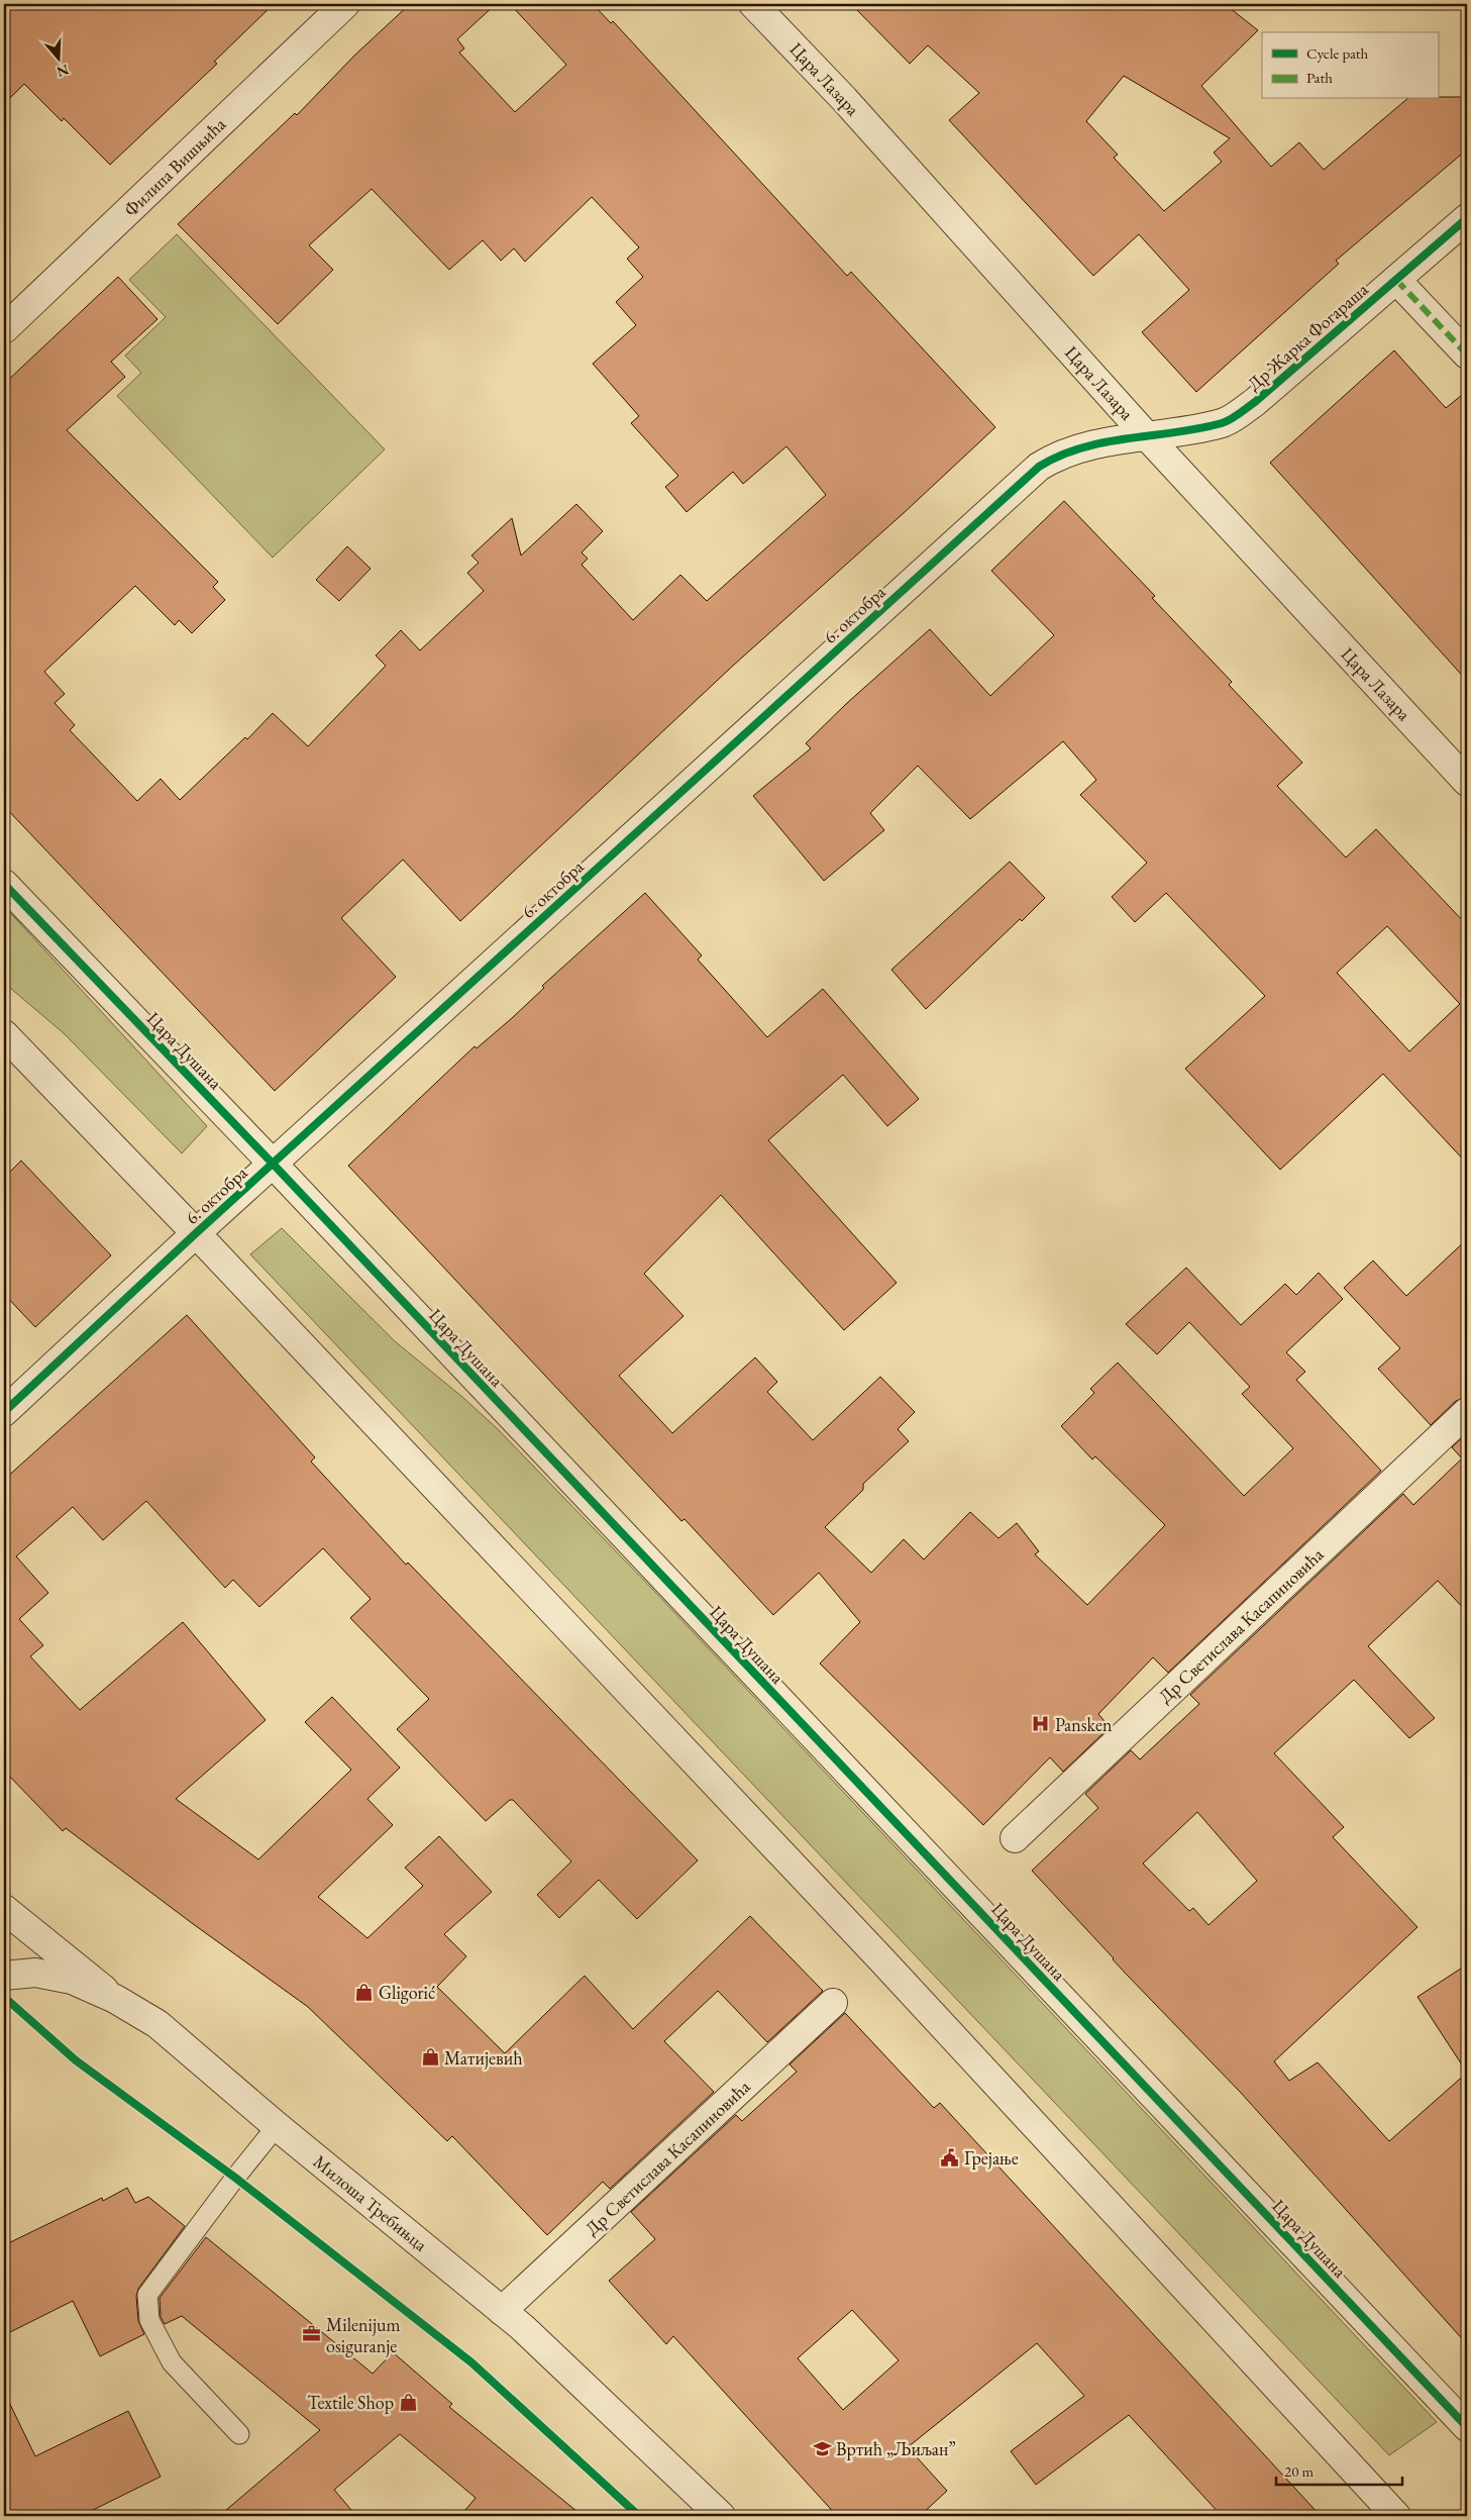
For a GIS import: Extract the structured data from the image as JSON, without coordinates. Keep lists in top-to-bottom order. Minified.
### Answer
{"streets":{"street":["Цара Лазара","Филипа Вишњића","Др Жарка Фогараша","6. октобра","Цара Душана","Др Светислава Касапиновића","Милоша Требињца"]},"crossings":[["Цара Лазара","Др Жарка Фогараша"],["Цара Лазара","6. октобра"],["Др Жарка Фогараша","6. октобра"],["6. октобра","Цара Душана"],["Др Светислава Касапиновића","Милоша Требињца"]],"places":{"hospital":["Pansken"],"shop":["Gligorić","Матијевић","Textile Shop"],"public building":["Грејање"],"office":["Milenijum osiguranje"],"school or university":["Вртић „Љиљан”"]},"legend":["Cycle path","Path"],"scale_bar":"20 m","north":"bottom"}
